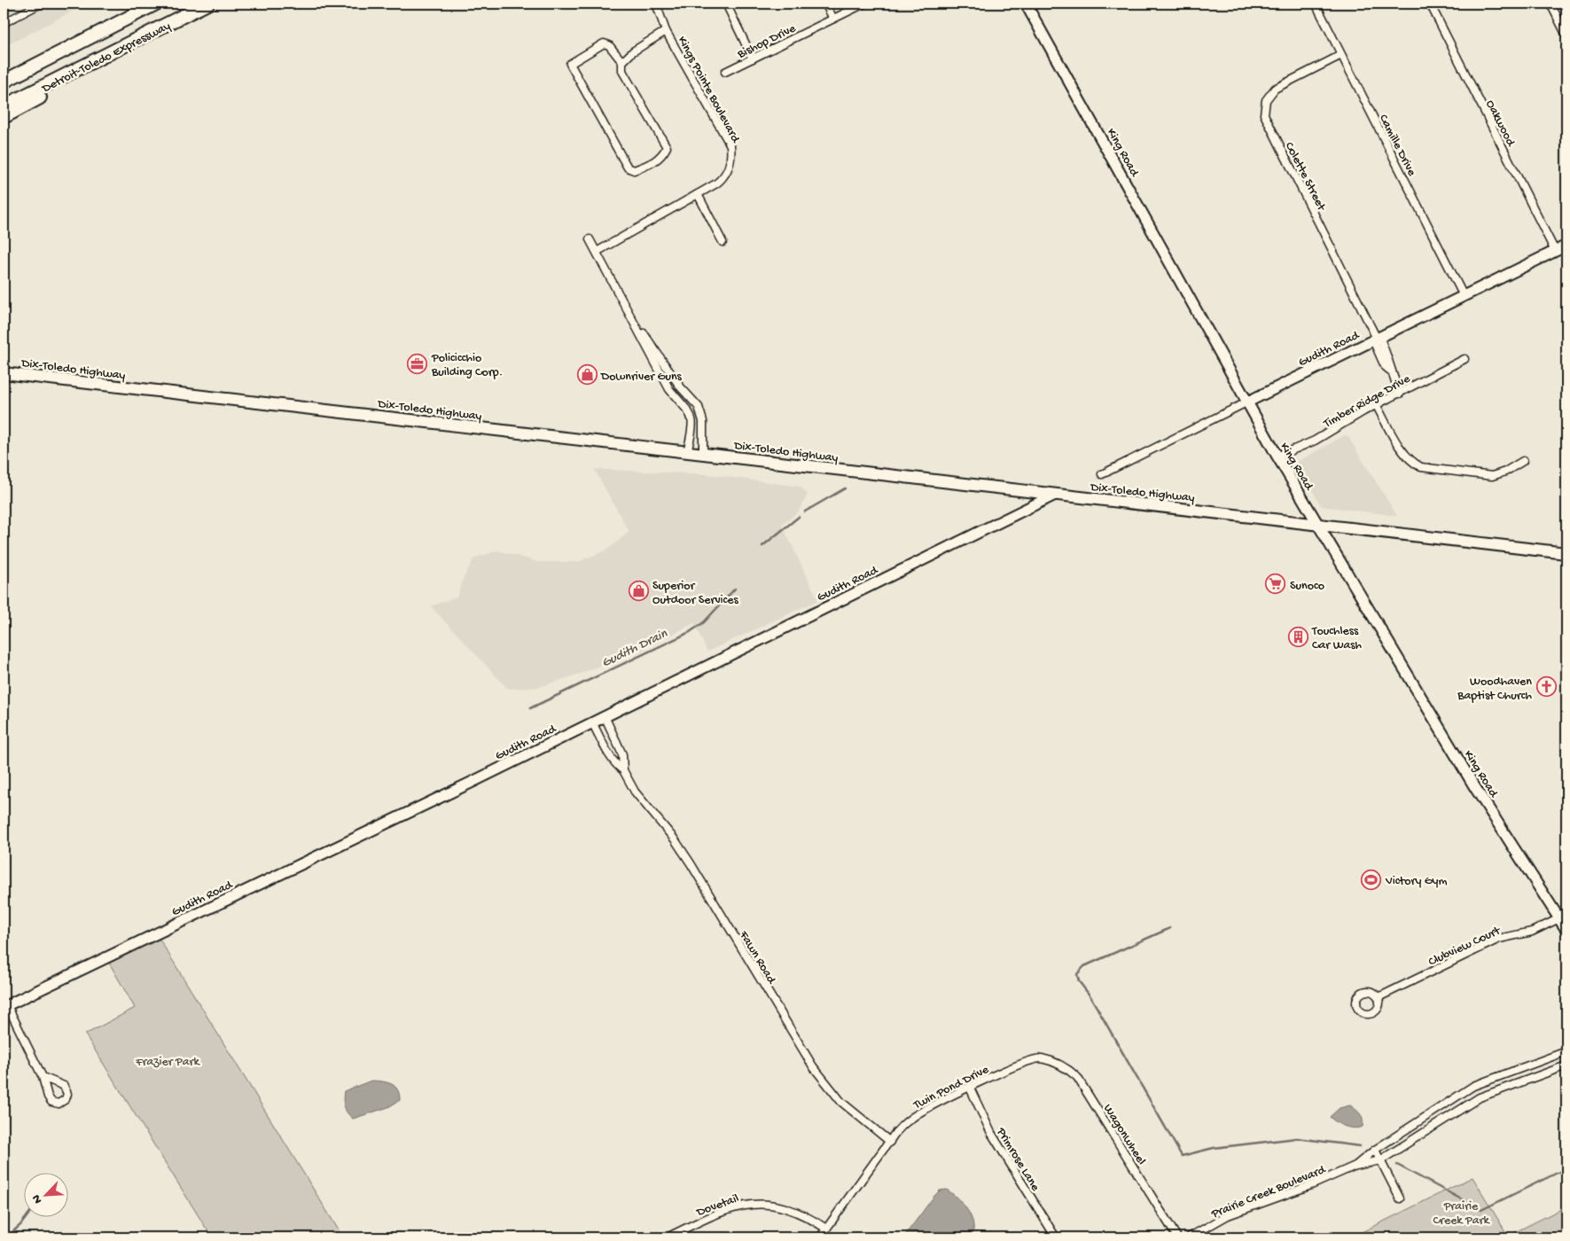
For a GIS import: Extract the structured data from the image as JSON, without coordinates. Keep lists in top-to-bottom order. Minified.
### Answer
{"streets":{"highway":["Detroit-Toledo Expressway"],"main road":["Dix-Toledo Highway"],"street":["Bishop Drive","Kings Pointe Boulevard","Oakwood","Camille Drive","King Road","Colette Street","Gudith Road","Timber Ridge Drive","Clubview Court","Fawn Road","Twin Pond Drive","Wagonwheel","Primrose Lane","Prairie Creek Boulevard","Dovetail"]},"crossings":[["Oakwood","Gudith Road"],["Camille Drive","Colette Street"],["Camille Drive","Gudith Road"],["King Road","Gudith Road"],["King Road","Dix-Toledo Highway"],["King Road","Timber Ridge Drive"],["King Road","Clubview Court"],["Colette Street","Gudith Road"],["Colette Street","Timber Ridge Drive"],["Gudith Road","Dix-Toledo Highway"],["Gudith Road","Fawn Road"],["Fawn Road","Twin Pond Drive"],["Twin Pond Drive","Wagonwheel"],["Twin Pond Drive","Primrose Lane"],["Twin Pond Drive","Dovetail"]],"water":["Gudith Drain"],"parks":["Frazier Park","Prairie Creek Park"],"places":{"office":["Policicchio Building Corp."],"shop":["Downriver Guns","Superior Outdoor Services"],"supermarket":["Sunoco"],"building":["Touchless Car Wash"],"church":["Woodhaven Baptist Church"],"sports":["Victory Gym"]},"north":"bottom left"}
